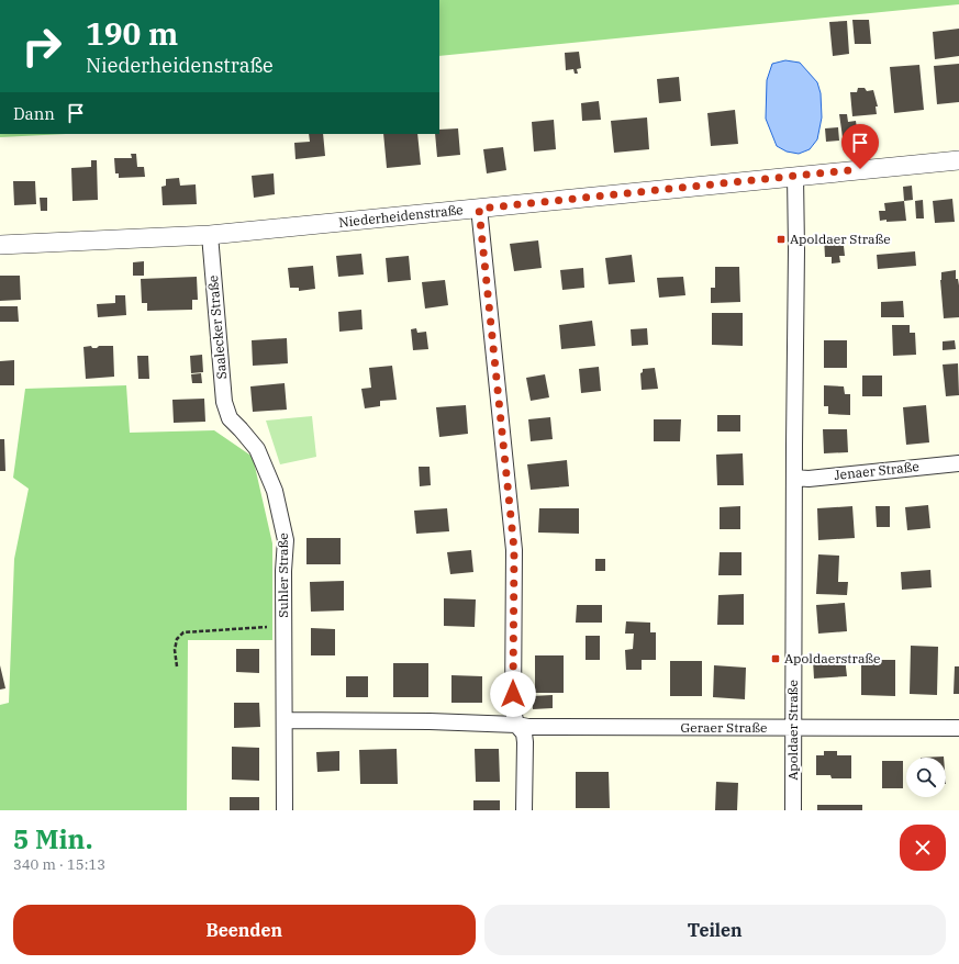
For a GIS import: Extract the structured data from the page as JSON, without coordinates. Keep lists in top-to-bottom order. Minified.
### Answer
{"streets":{"street":["Niederheidenstraße","Saalecker Straße","Jenaer Straße","Suhler Straße","Geraer Straße","Apoldaer Straße"]},"crossings":[["Niederheidenstraße","Saalecker Straße"],["Niederheidenstraße","Apoldaer Straße"],["Saalecker Straße","Suhler Straße"],["Jenaer Straße","Apoldaer Straße"],["Geraer Straße","Apoldaer Straße"]],"places":{"transit":["Apoldaer Straße","Apoldaerstraße"]},"page":{"turn":["190 m","Niederheidenstraße"],"then":"Dann","heading":["5 Min.","340 m · 15:13"],"buttons":["Beenden","Teilen"]}}
